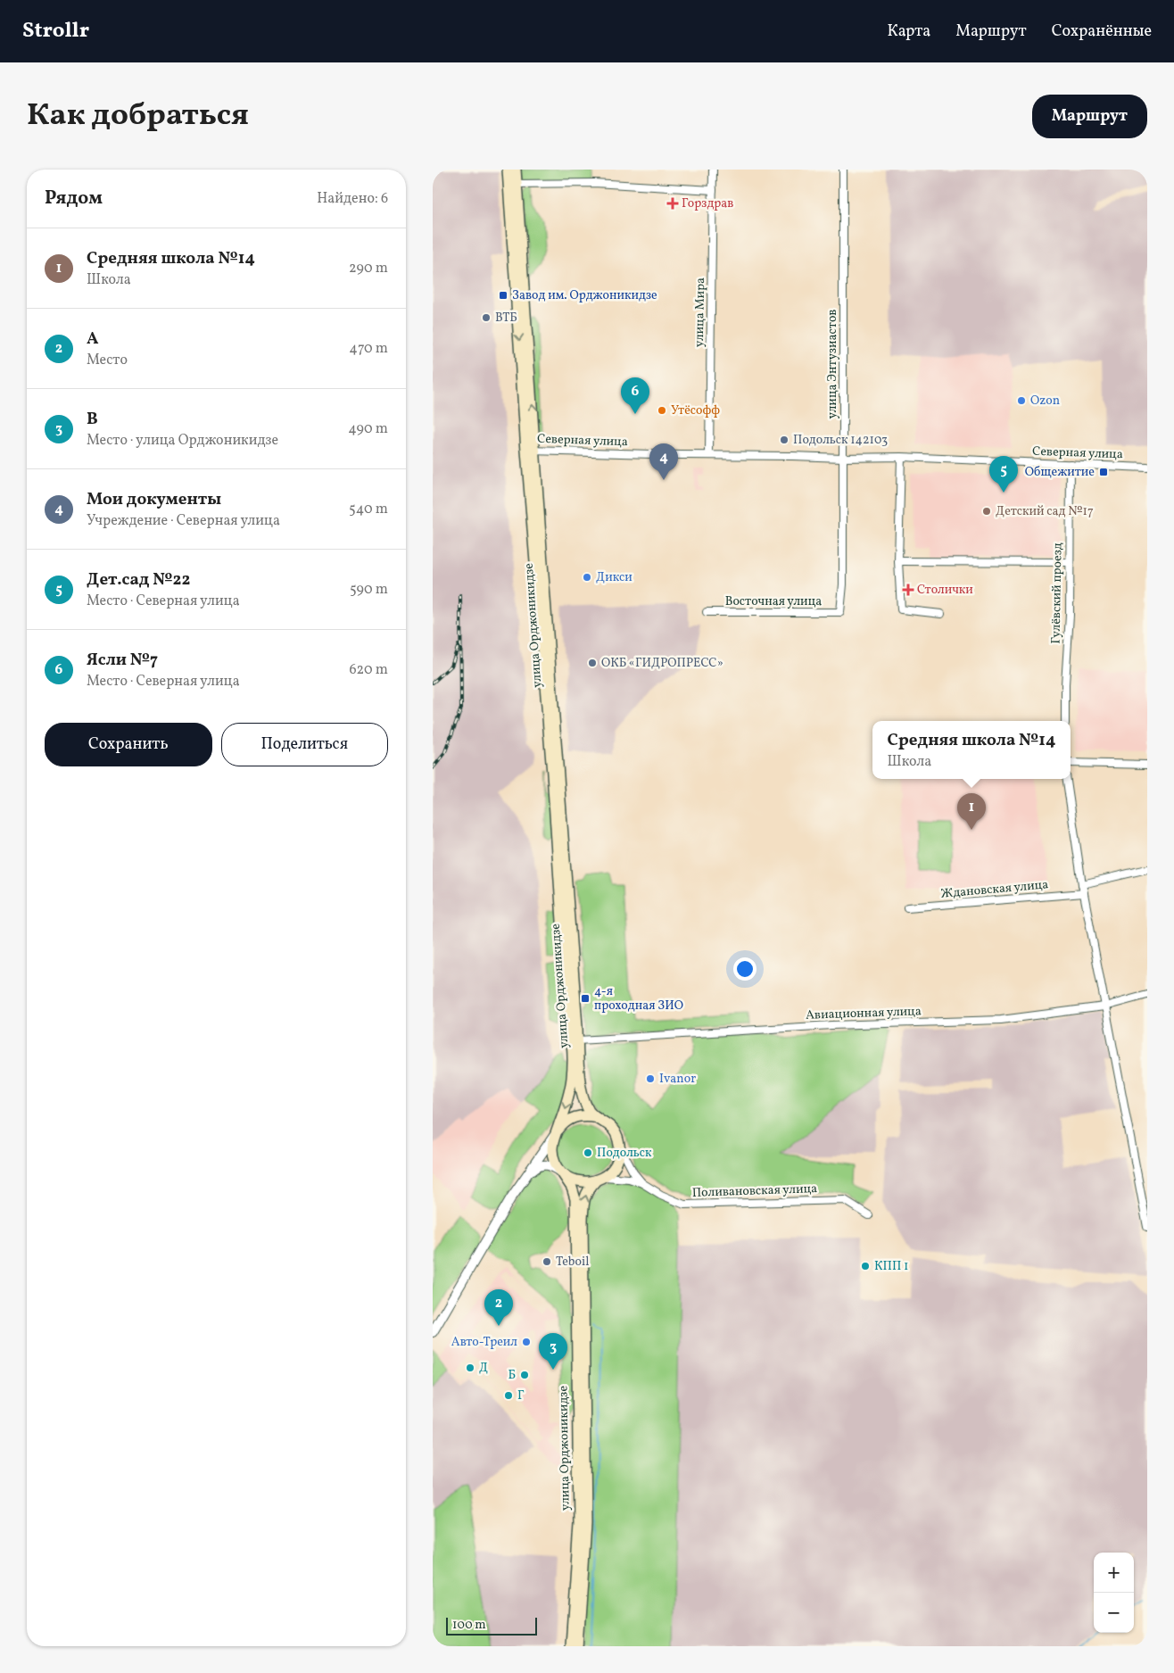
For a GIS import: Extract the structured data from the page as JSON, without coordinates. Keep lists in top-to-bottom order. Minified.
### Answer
{"streets":{"main road":["улица Орджоникидзе"],"street":["улица Мира","улица Энтузиастов","Северная улица","Гулёвский проезд","Восточная улица","Ждановская улица","Авиационная улица","Поливановская улица"]},"crossings":[["улица Мира","Северная улица"],["улица Энтузиастов","Северная улица"],["улица Энтузиастов","Восточная улица"],["Северная улица","Гулёвский проезд"],["Северная улица","улица Орджоникидзе"],["улица Орджоникидзе","Авиационная улица"]],"places":{"health":["Горздрав","Столички"],"transit":["Завод им. Орджоникидзе","Общежитие","4-я проходная ЗИО"],"other":["ВТБ","Ozon","Утёсофф","Подольск 142103","Детский сад №17","Дикси","ОКБ «ГИДРОПРЕСС»","Ivanor","Подольск","Teboil","КПП 1","Авто-Треил","Д","Б","Г"]},"scale_bar":"100 m","page":{"header":"Strollr","nav":["Карта","Маршрут","Сохранённые"],"title":"Как добраться","buttons":["Маршрут",["Сохранить","Поделиться"]],"heading":["Рядом","Найдено: 6"],"list":[{"mark":"1","name":"Средняя школа №14","note":"Школа","value":"290 m"},{"mark":"2","name":"А","note":"Место","value":"470 m"},{"mark":"3","name":"В","note":"Место · улица Орджоникидзе","value":"490 m"},{"mark":"4","name":"Мои документы","note":"Учреждение · Северная улица","value":"540 m"},{"mark":"5","name":"Дет.сад №22","note":"Место · Северная улица","value":"590 m"},{"mark":"6","name":"Ясли №7","note":"Место · Северная улица","value":"620 m"}],"pins":["6","4","5","1","2","3"],"popup":["Средняя школа №14","Школа"],"map_buttons":["+","−"],"scale":"100 m"}}
